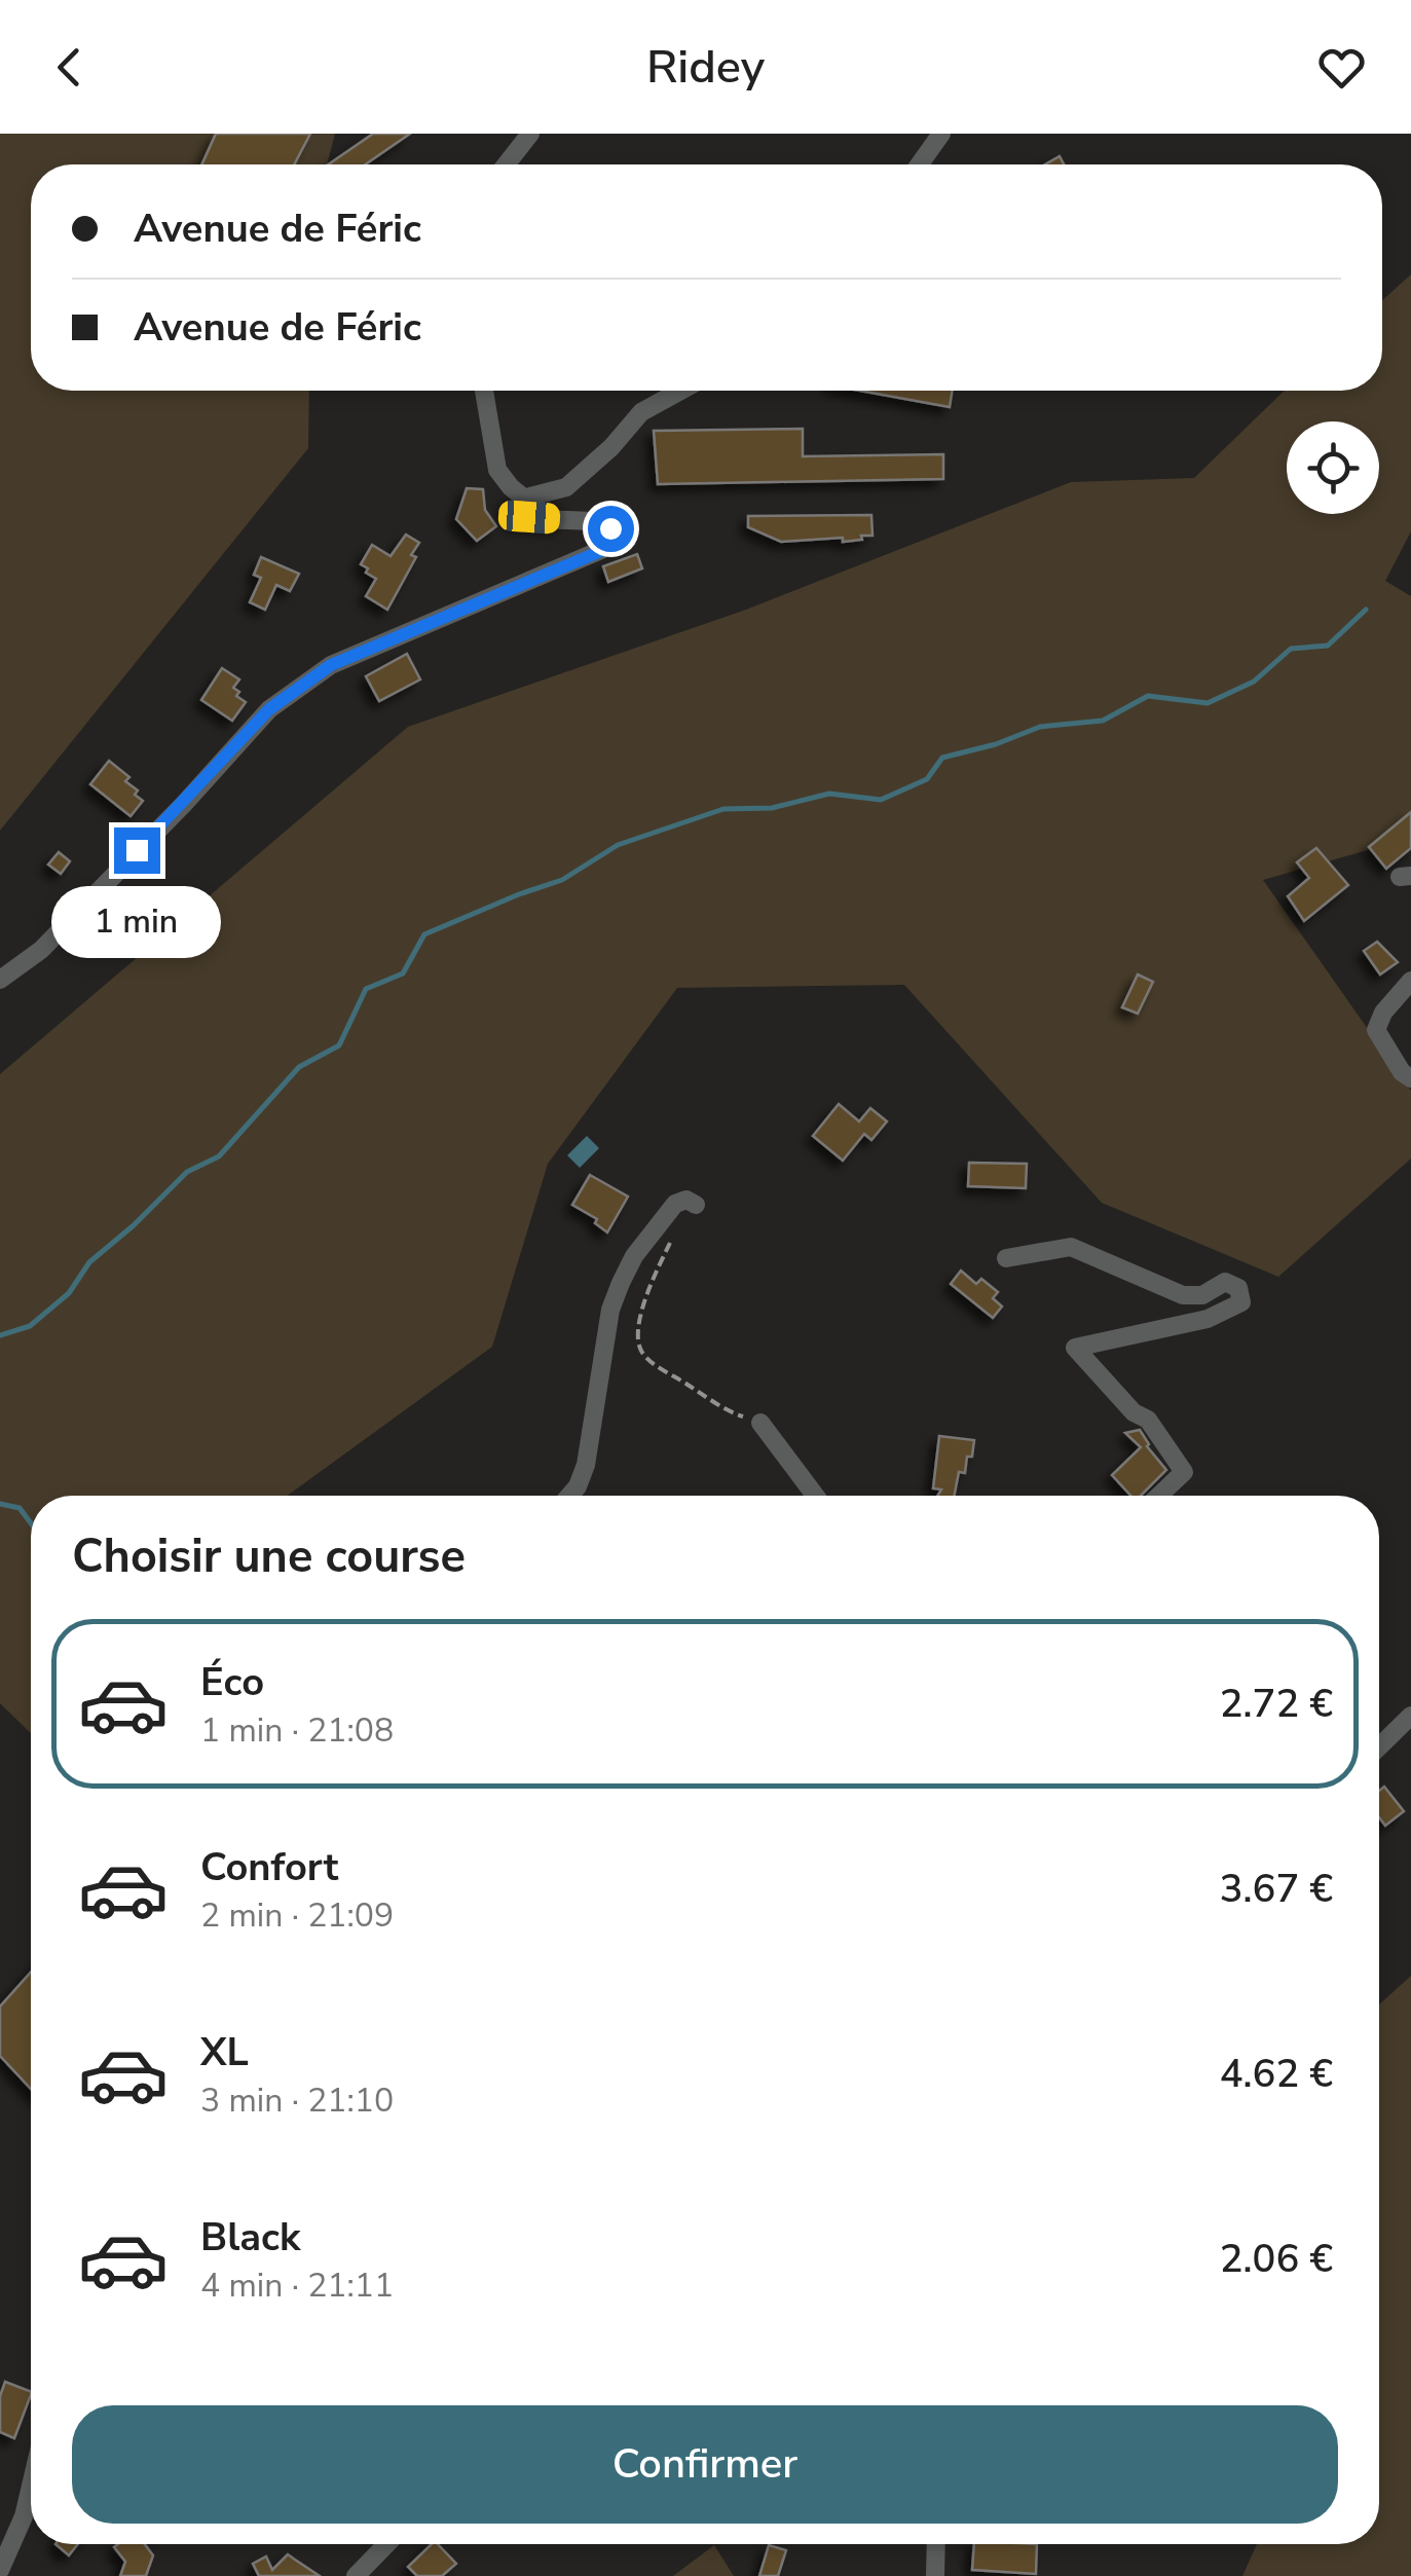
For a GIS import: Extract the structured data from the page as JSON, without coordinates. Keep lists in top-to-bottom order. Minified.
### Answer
{"page":{"header":"Ridey","banner":["Avenue de Féric","Avenue de Féric"],"bubble":"1 min","heading":"Choisir une course","list":[{"name":"Éco","note":"1 min · 21:08","value":"2.72 €"},{"name":"Confort","note":"2 min · 21:09","value":"3.67 €"},{"name":"XL","note":"3 min · 21:10","value":"4.62 €"},{"name":"Black","note":"4 min · 21:11","value":"2.06 €"}],"buttons":"Confirmer"}}
